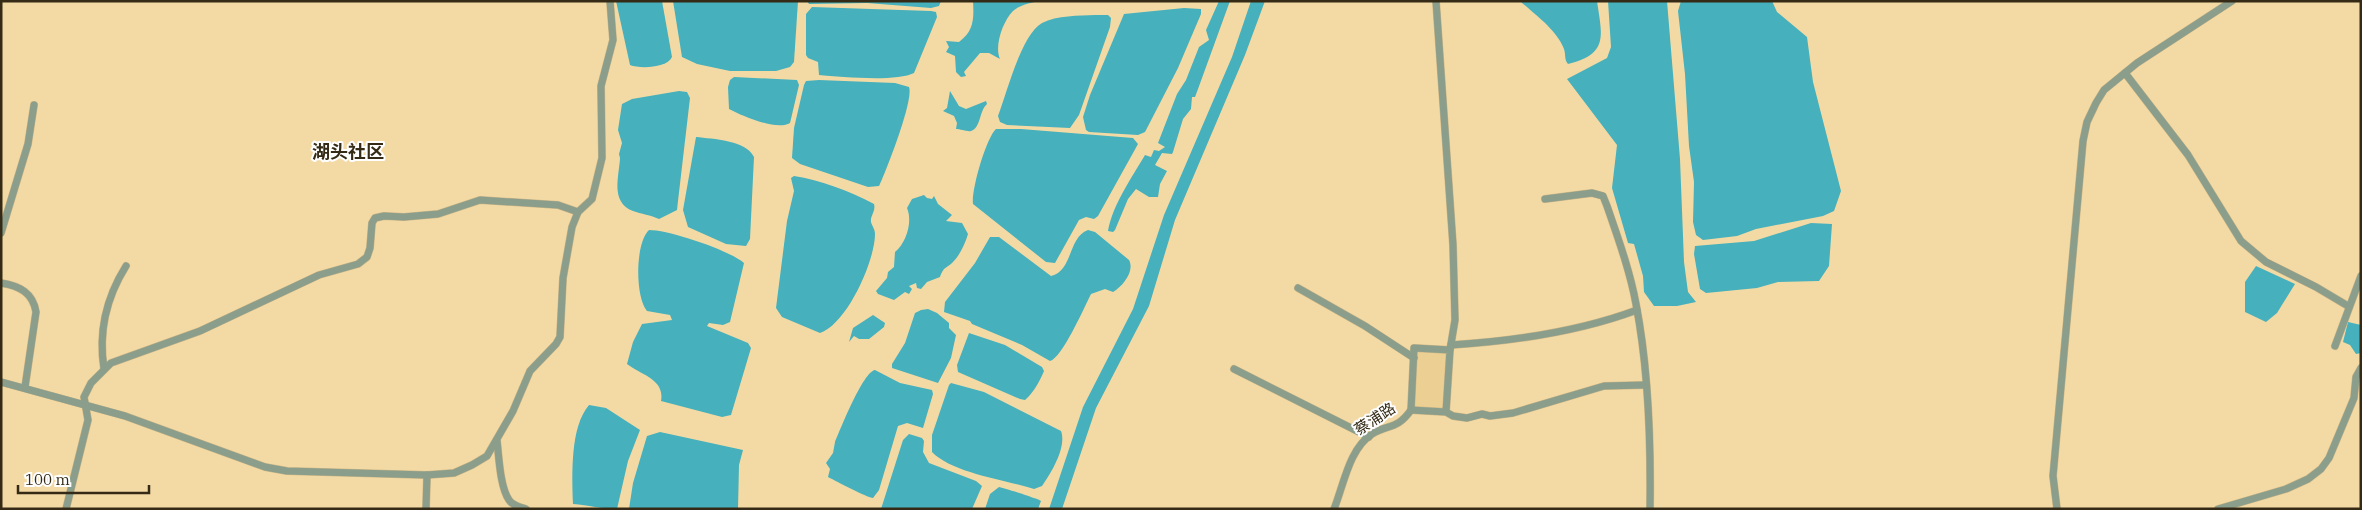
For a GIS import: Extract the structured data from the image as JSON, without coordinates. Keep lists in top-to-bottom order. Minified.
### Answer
{"streets":{"street":["蔡浦路"]},"districts":["湖头社区"],"scale_bar":"100 m"}
